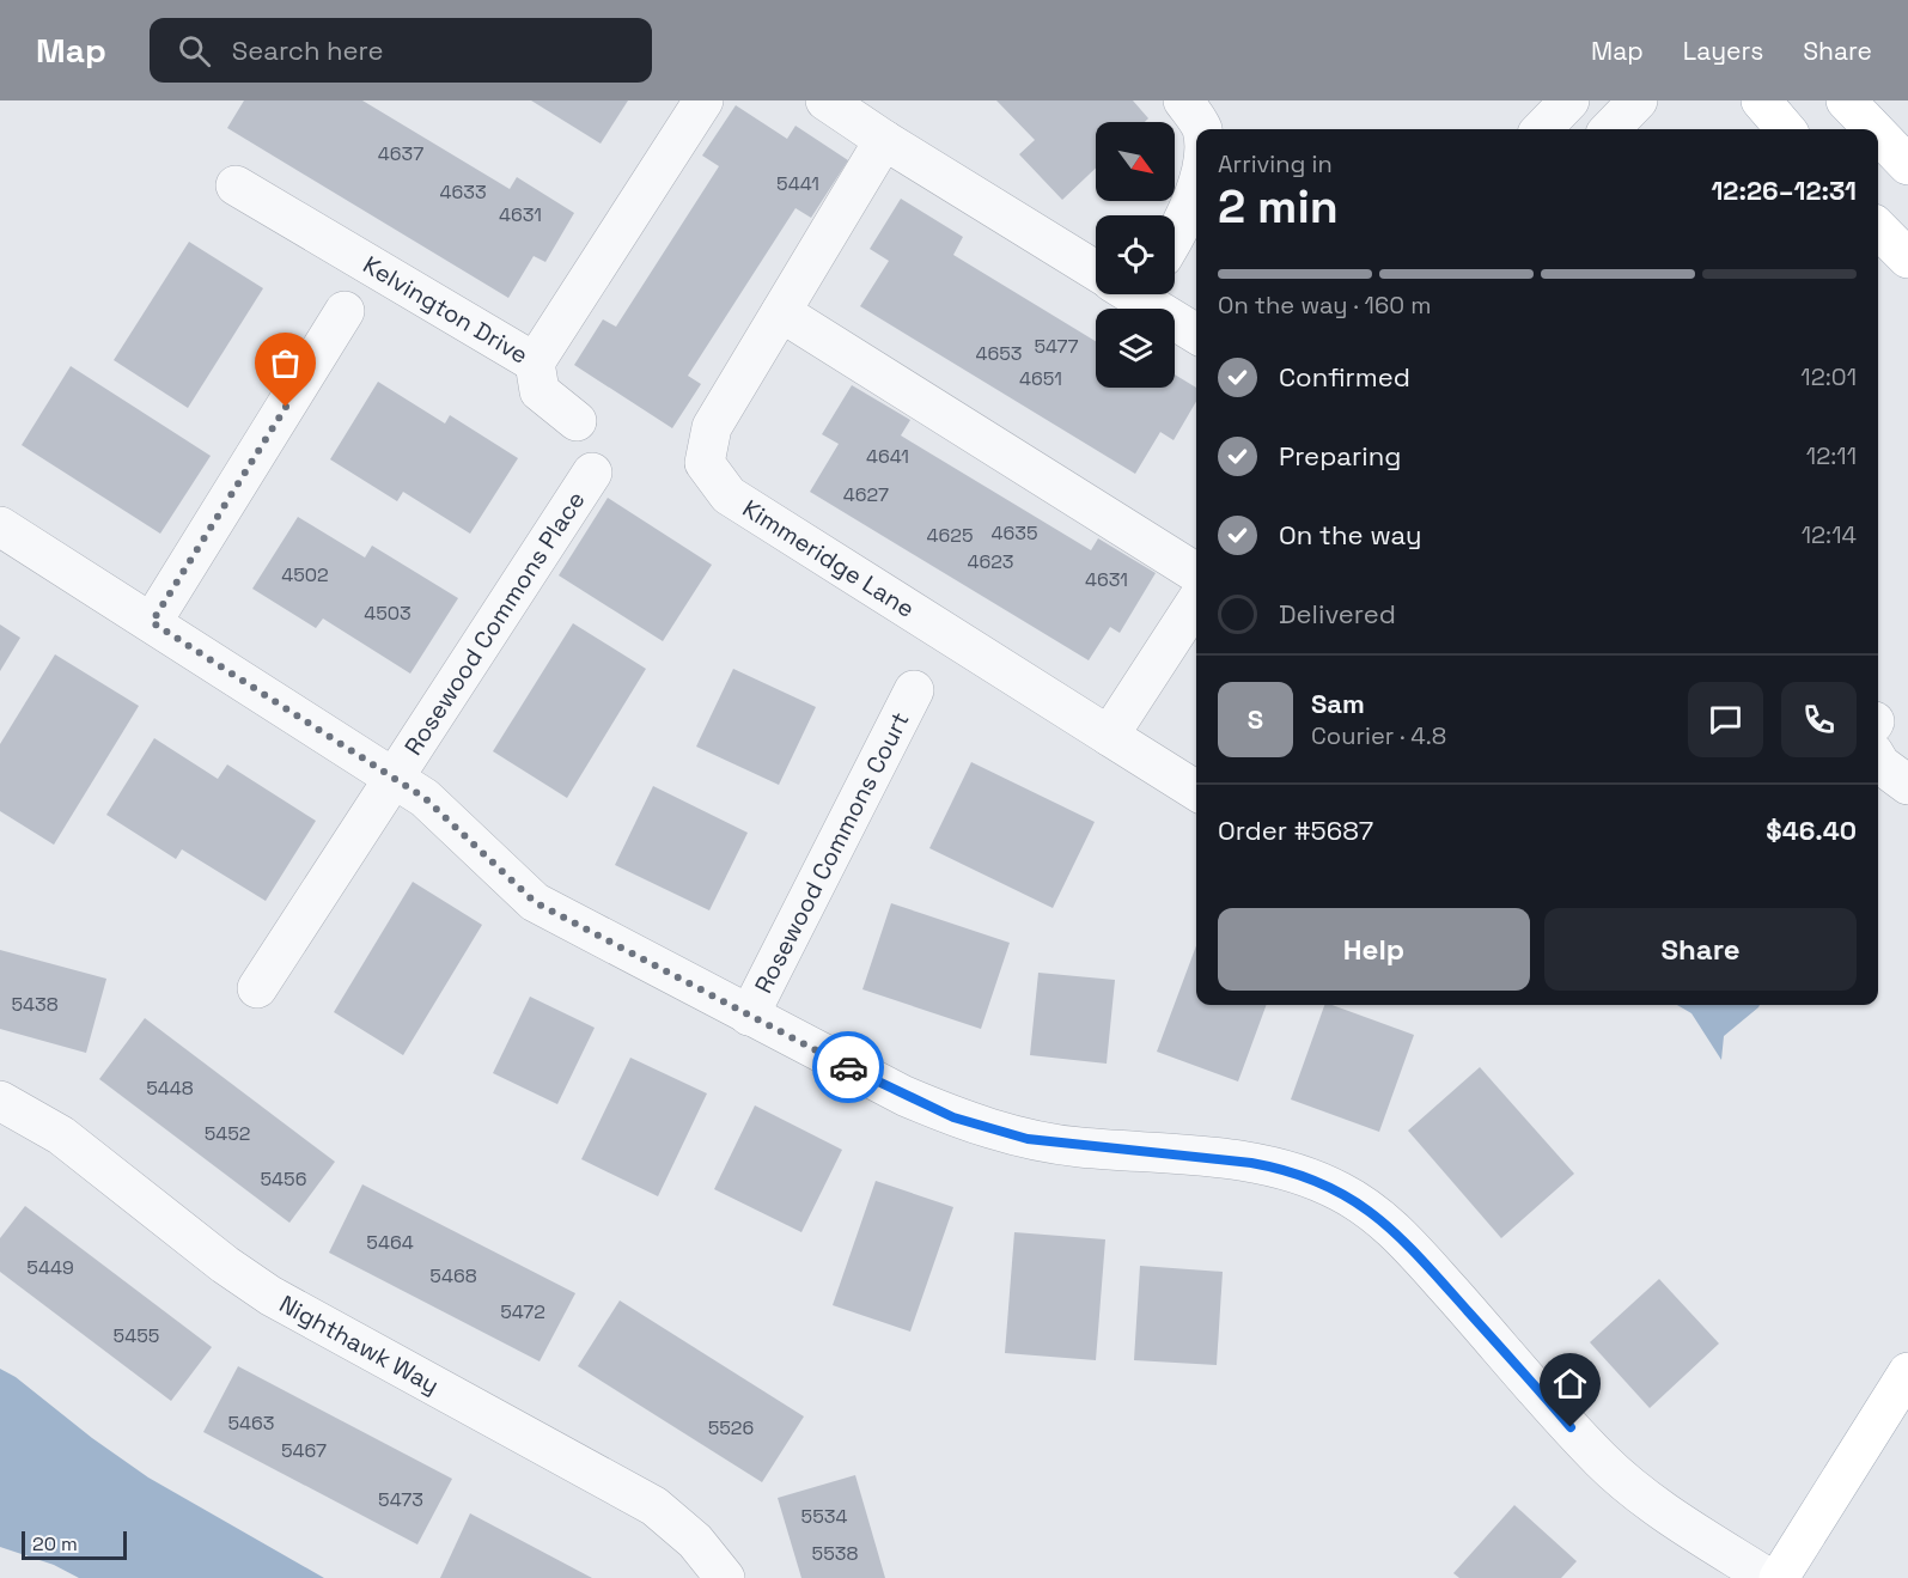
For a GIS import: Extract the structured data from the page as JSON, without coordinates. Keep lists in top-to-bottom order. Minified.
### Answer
{"streets":{"street":["Kelvington Drive","Kimmeridge Lane","Rosewood Commons Place","Rosewood Commons Court","Nighthawk Way"]},"house_numbers":["4637","5441","4633","4631","5477","4653","4651","4641","4627","4635","4625","4623","4502","4631","4503","5438","5448","5452","5456","5464","5449","5468","5472","5455","5463","5526","5467","5473","5534","5538"],"scale_bar":"20 m","north":"bottom right","page":{"header":"Map","search":"Search here","nav":["Map","Layers","Share"],"heading":["2 min","Arriving in","12:26–12:31"],"panel":["Sam","Courier · 4.8","Order #5687","$46.40"],"bar":"On the way · 160 m","list":[["Confirmed","12:01"],["Preparing","12:11"],["On the way","12:14"],"Delivered"],"round":"S","buttons":["Help","Share"],"scale":"20 m"}}
